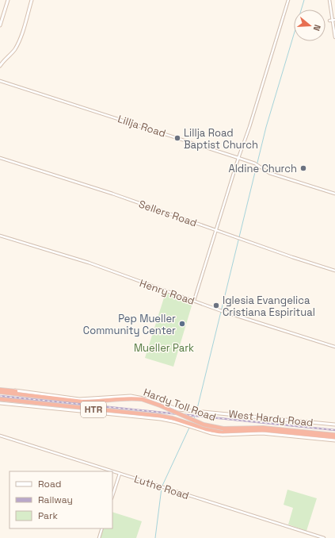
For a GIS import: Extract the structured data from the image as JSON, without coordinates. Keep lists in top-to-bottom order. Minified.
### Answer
{"streets":{"highway":["Hardy Toll Road","HTR"],"main road":["West Hardy Road"],"street":["Lillja Road","Sellers Road","Henry Road","Luthe Road"]},"parks":["Mueller Park"],"places":["Lillja Road Baptist Church","Aldine Church","Iglesia Evangelica Cristiana Espiritual","Pep Mueller Community Center"],"legend":["Road","Railway","Park"],"north":"right"}
